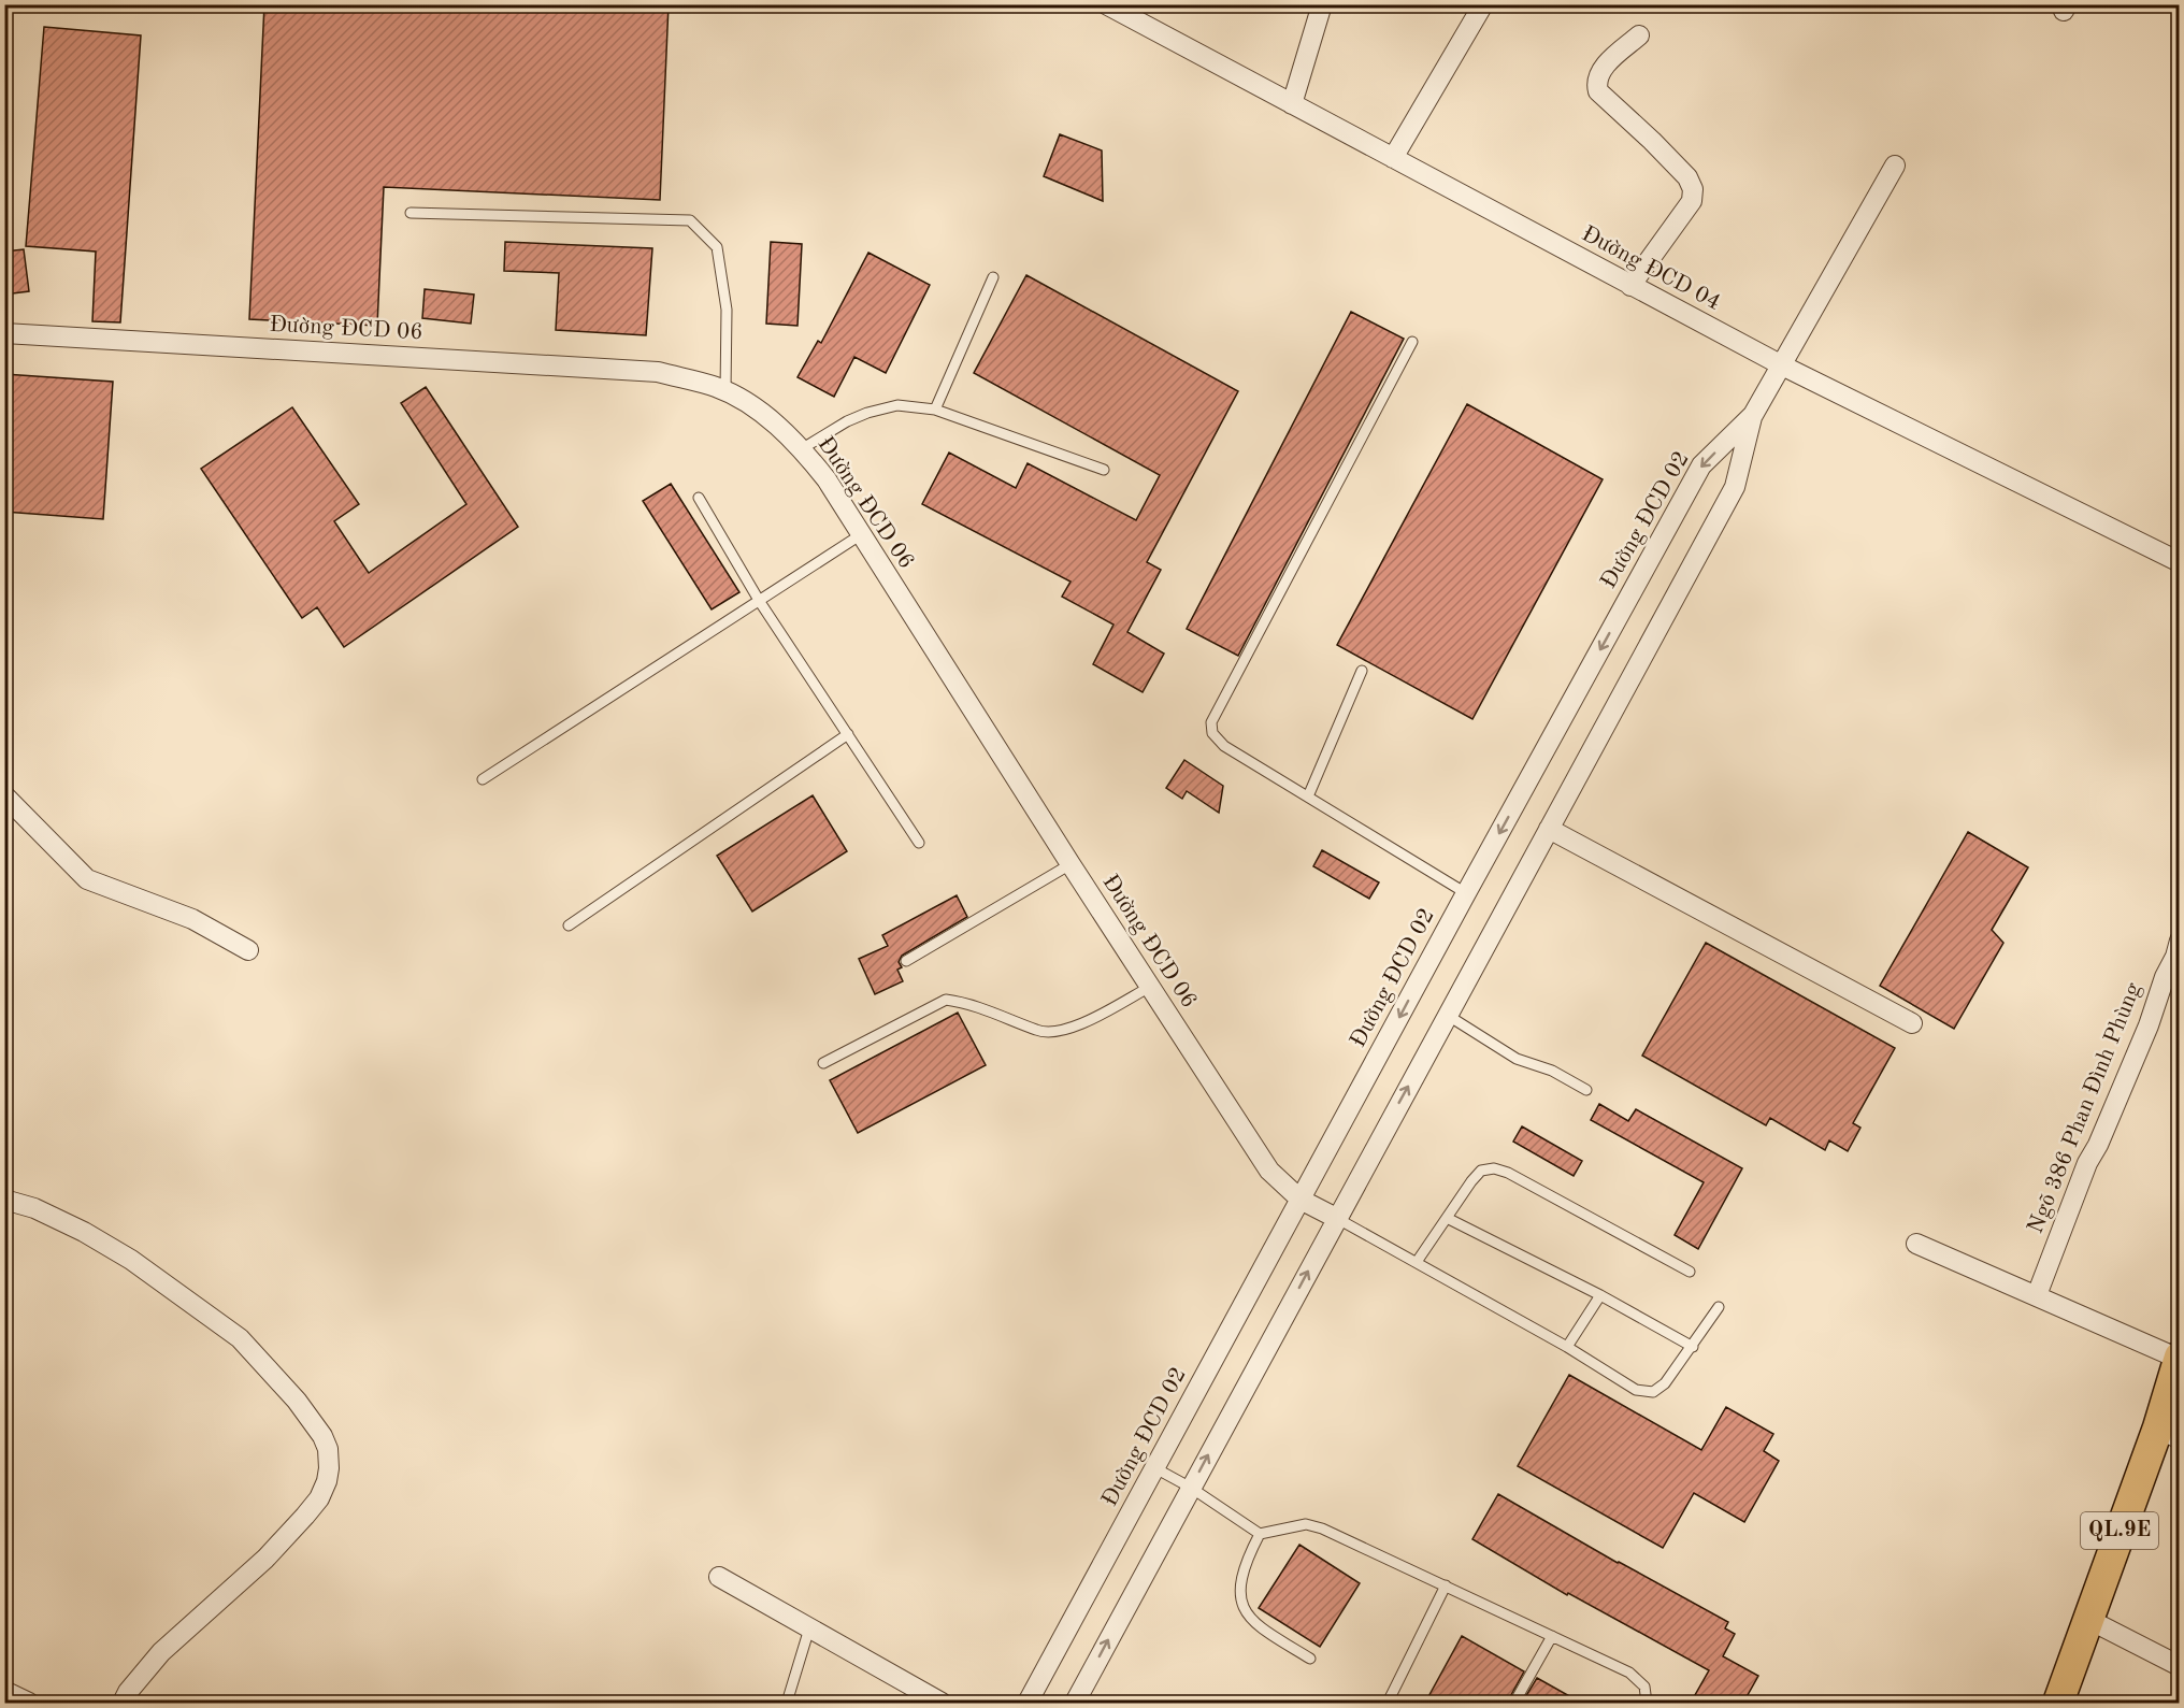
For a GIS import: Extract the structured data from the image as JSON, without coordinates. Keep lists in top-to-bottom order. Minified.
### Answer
{"streets":{"main road":["QL.9E"],"street":["Đường ĐCD 04","Đường ĐCD 06","Đường ĐCD 02","Ngõ 386 Phan Đình Phùng"]},"crossings":[["Đường ĐCD 06","Đường ĐCD 02"]]}
